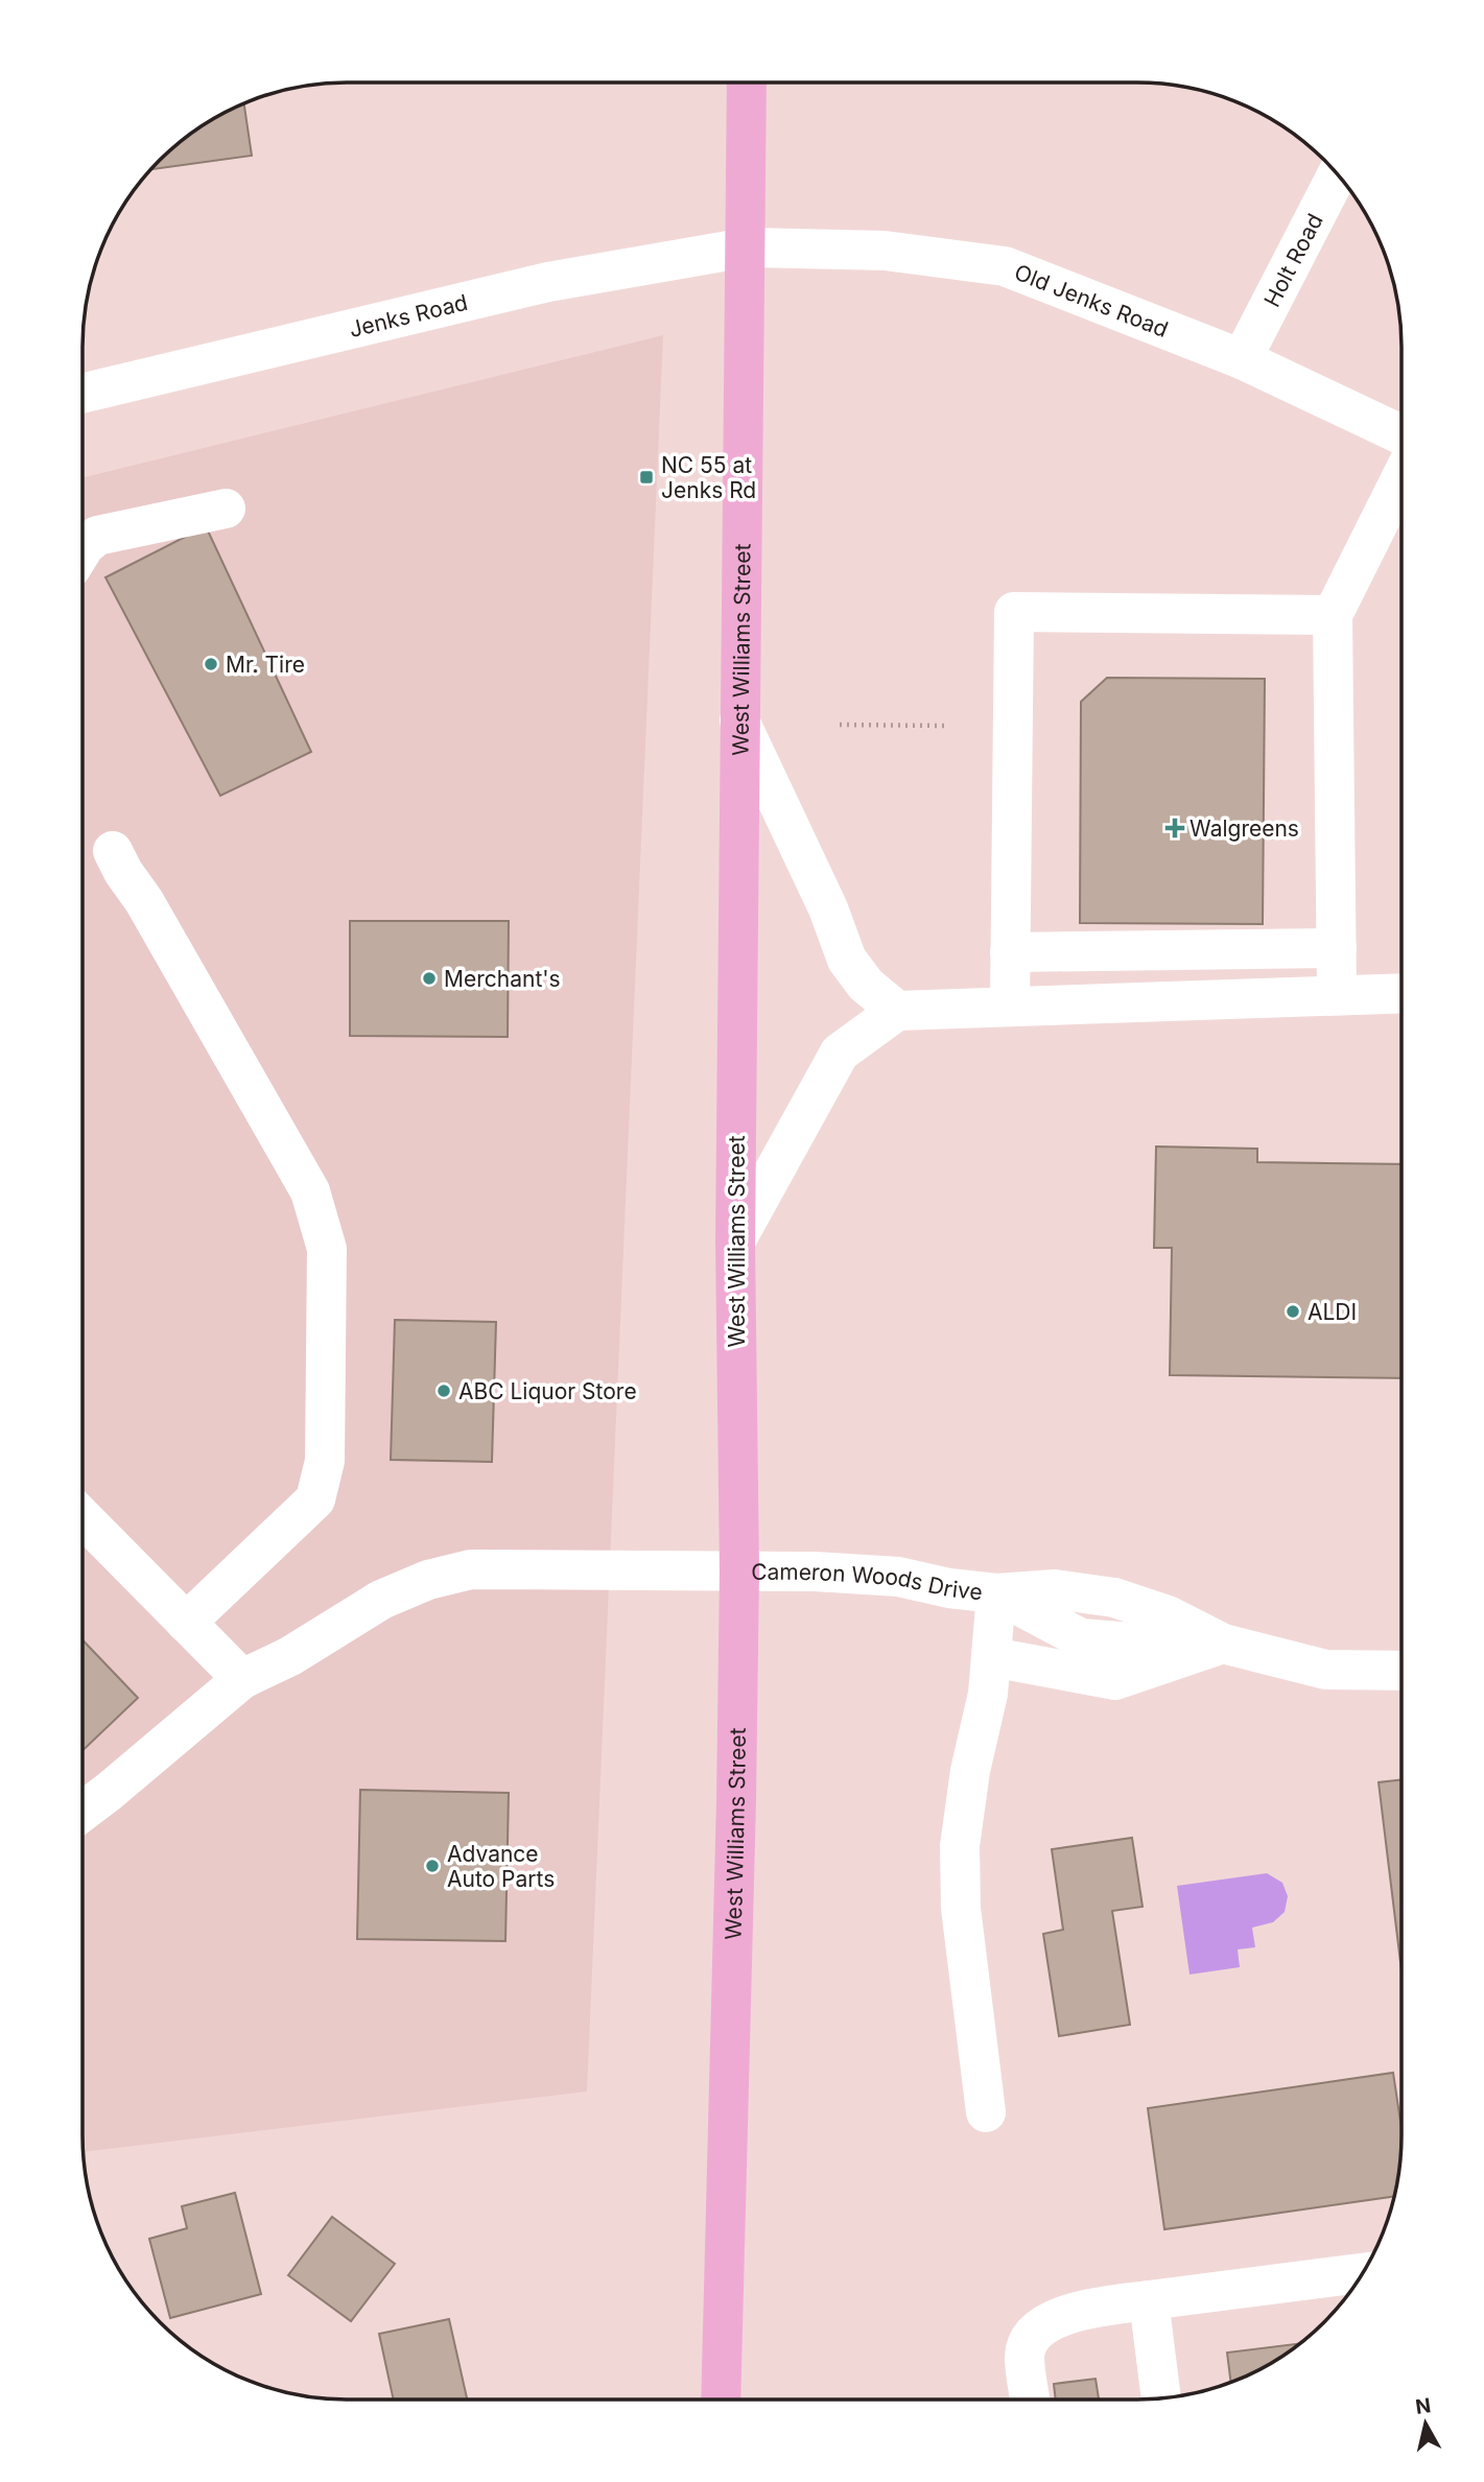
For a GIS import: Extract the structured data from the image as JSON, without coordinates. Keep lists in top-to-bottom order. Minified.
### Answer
{"streets":{"main road":["West Williams Street"],"street":["Holt Road","Old Jenks Road","Jenks Road","Cameron Woods Drive"]},"crossings":[["Holt Road","Old Jenks Road"],["Old Jenks Road","Jenks Road"],["Old Jenks Road","West Williams Street"],["Jenks Road","West Williams Street"],["West Williams Street","Cameron Woods Drive"]],"places":{"transit":["NC 55 at Jenks Rd"],"other":["Mr. Tire","Merchant's","ALDI","ABC Liquor Store","Advance Auto Parts"],"health":["Walgreens"]},"north":"top"}
